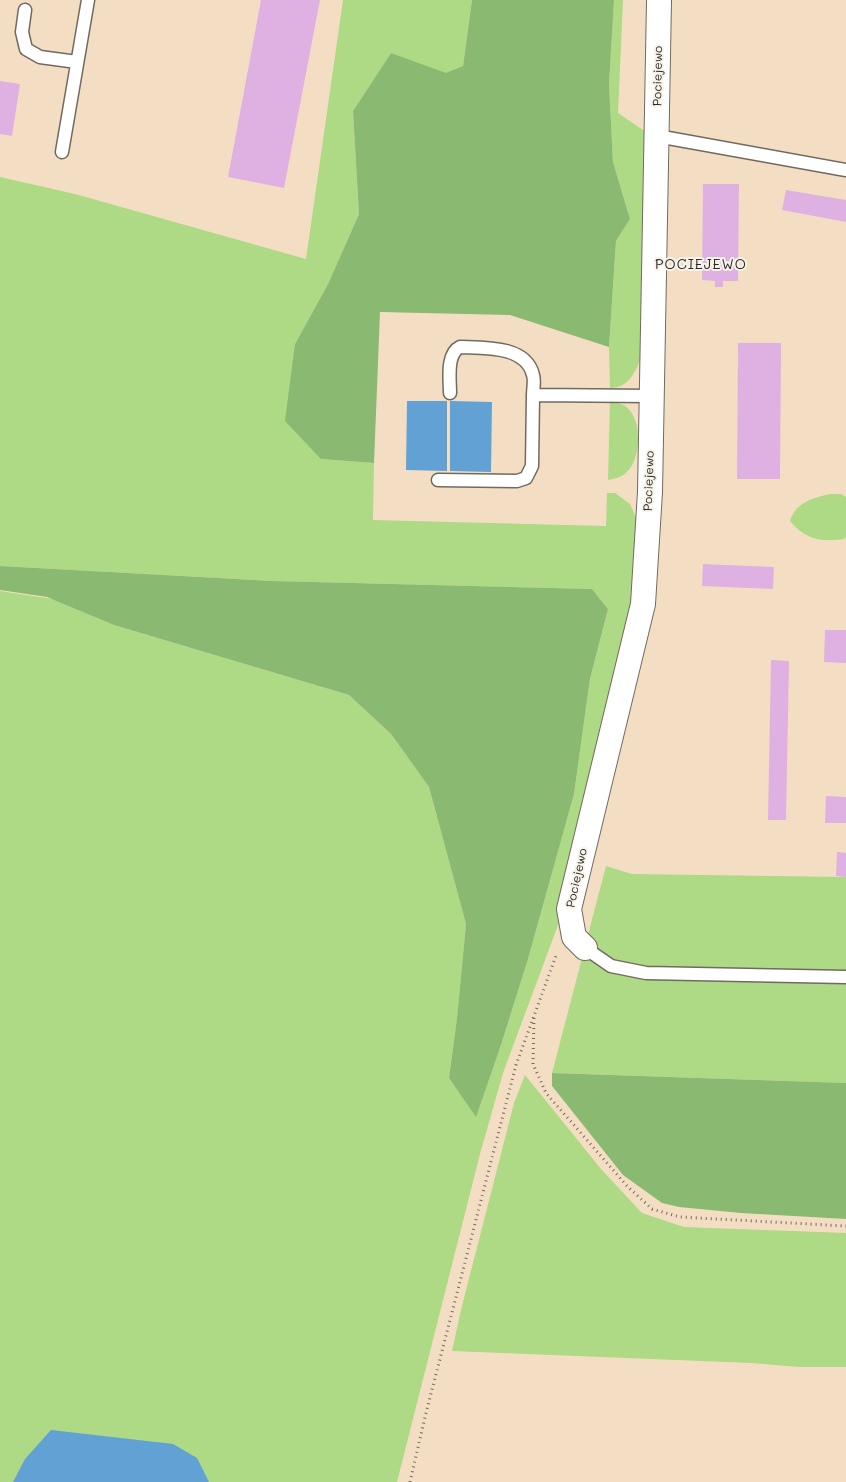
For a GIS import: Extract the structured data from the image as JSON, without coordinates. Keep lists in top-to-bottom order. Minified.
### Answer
{"streets":{"street":["Pociejewo"]},"districts":["POCIEJEWO"]}
